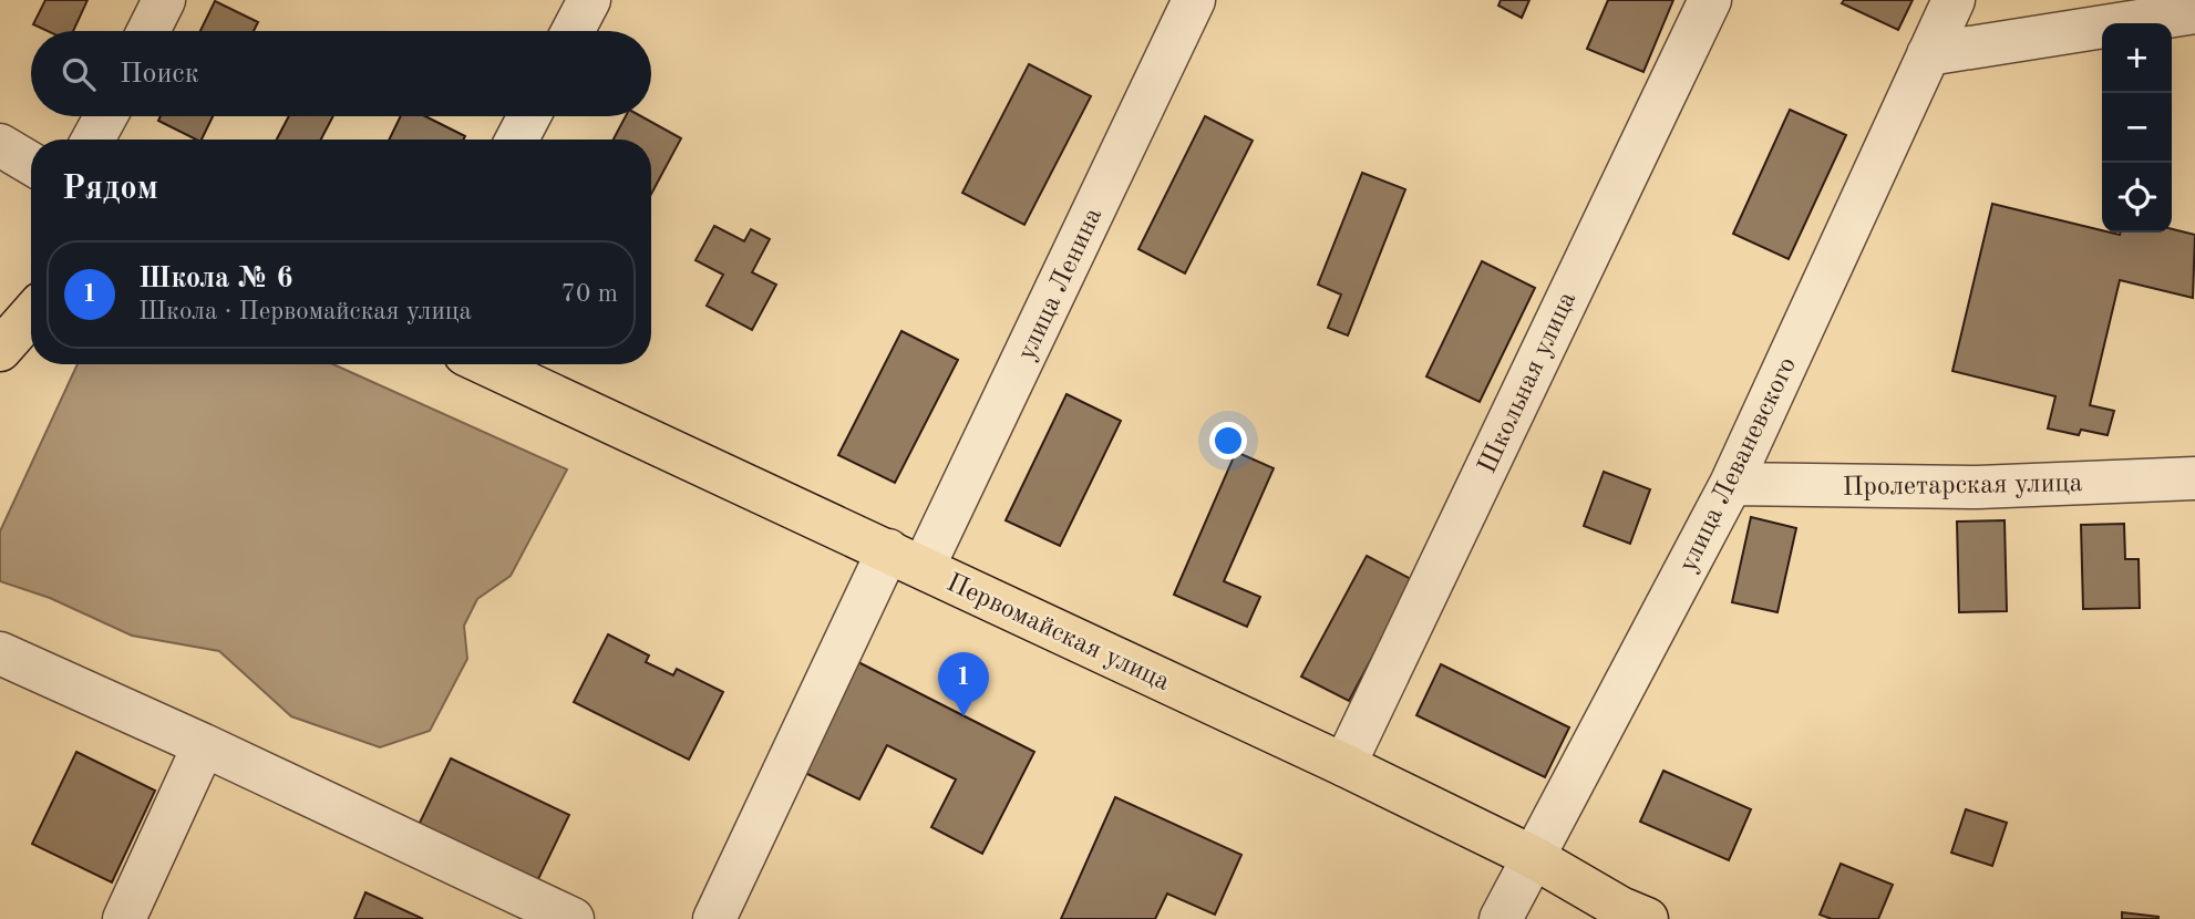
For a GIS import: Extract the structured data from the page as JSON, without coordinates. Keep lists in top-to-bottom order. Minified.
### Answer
{"streets":{"main road":["Первомайская улица"],"street":["улица Ленина","Школьная улица","улица Леваневского","Пролетарская улица"]},"crossings":[["улица Ленина","Первомайская улица"],["Школьная улица","Первомайская улица"],["улица Леваневского","Пролетарская улица"],["улица Леваневского","Первомайская улица"]],"page":{"map_buttons":["+","−"],"search":"Поиск","heading":"Рядом","list":[{"mark":"1","name":"Школа № 6","note":"Школа · Первомайская улица","value":"70 m"}],"pins":"1"}}
